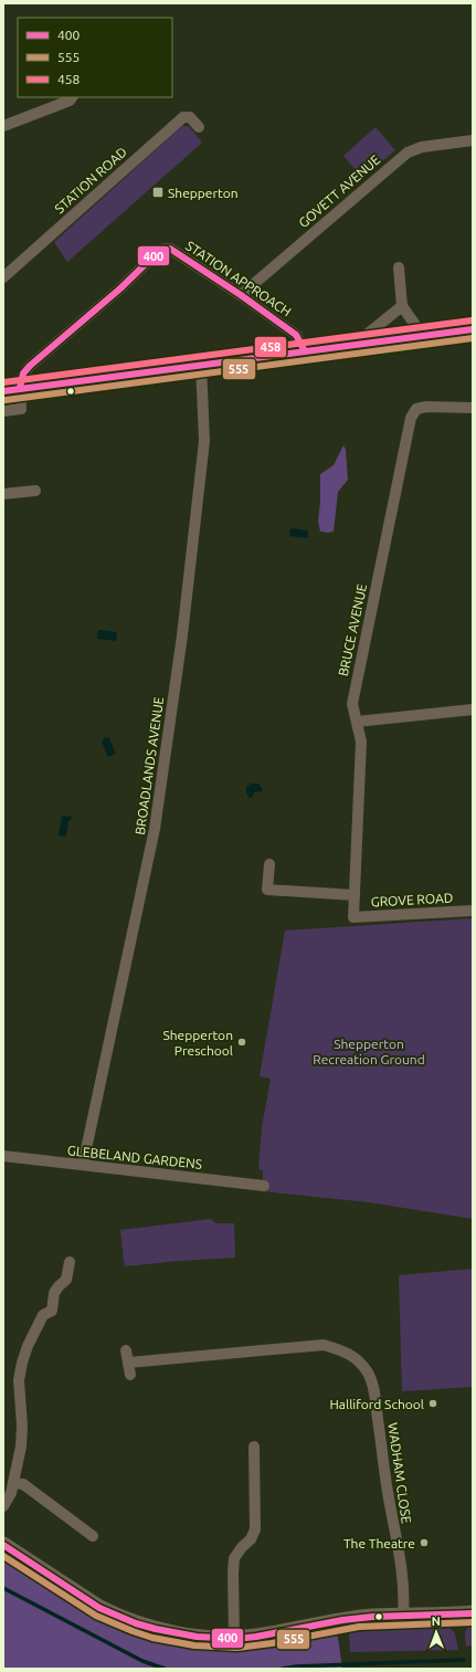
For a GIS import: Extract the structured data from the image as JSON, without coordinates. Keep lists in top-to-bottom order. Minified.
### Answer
{"streets":{"street":["STATION ROAD","GOVETT AVENUE","STATION APPROACH","BRUCE AVENUE","BROADLANDS AVENUE","GROVE ROAD","GLEBELAND GARDENS","WADHAM CLOSE"]},"crossings":[["GOVETT AVENUE","STATION APPROACH"],["BRUCE AVENUE","GROVE ROAD"],["BROADLANDS AVENUE","GLEBELAND GARDENS"]],"parks":["Shepperton Recreation Ground"],"places":{"transit":["Shepperton"],"other":["Shepperton Preschool","Halliford School","The Theatre"]},"lines":["transit line 400","transit line 458","transit line 555"],"legend":["400","555","458"],"north":"top"}
